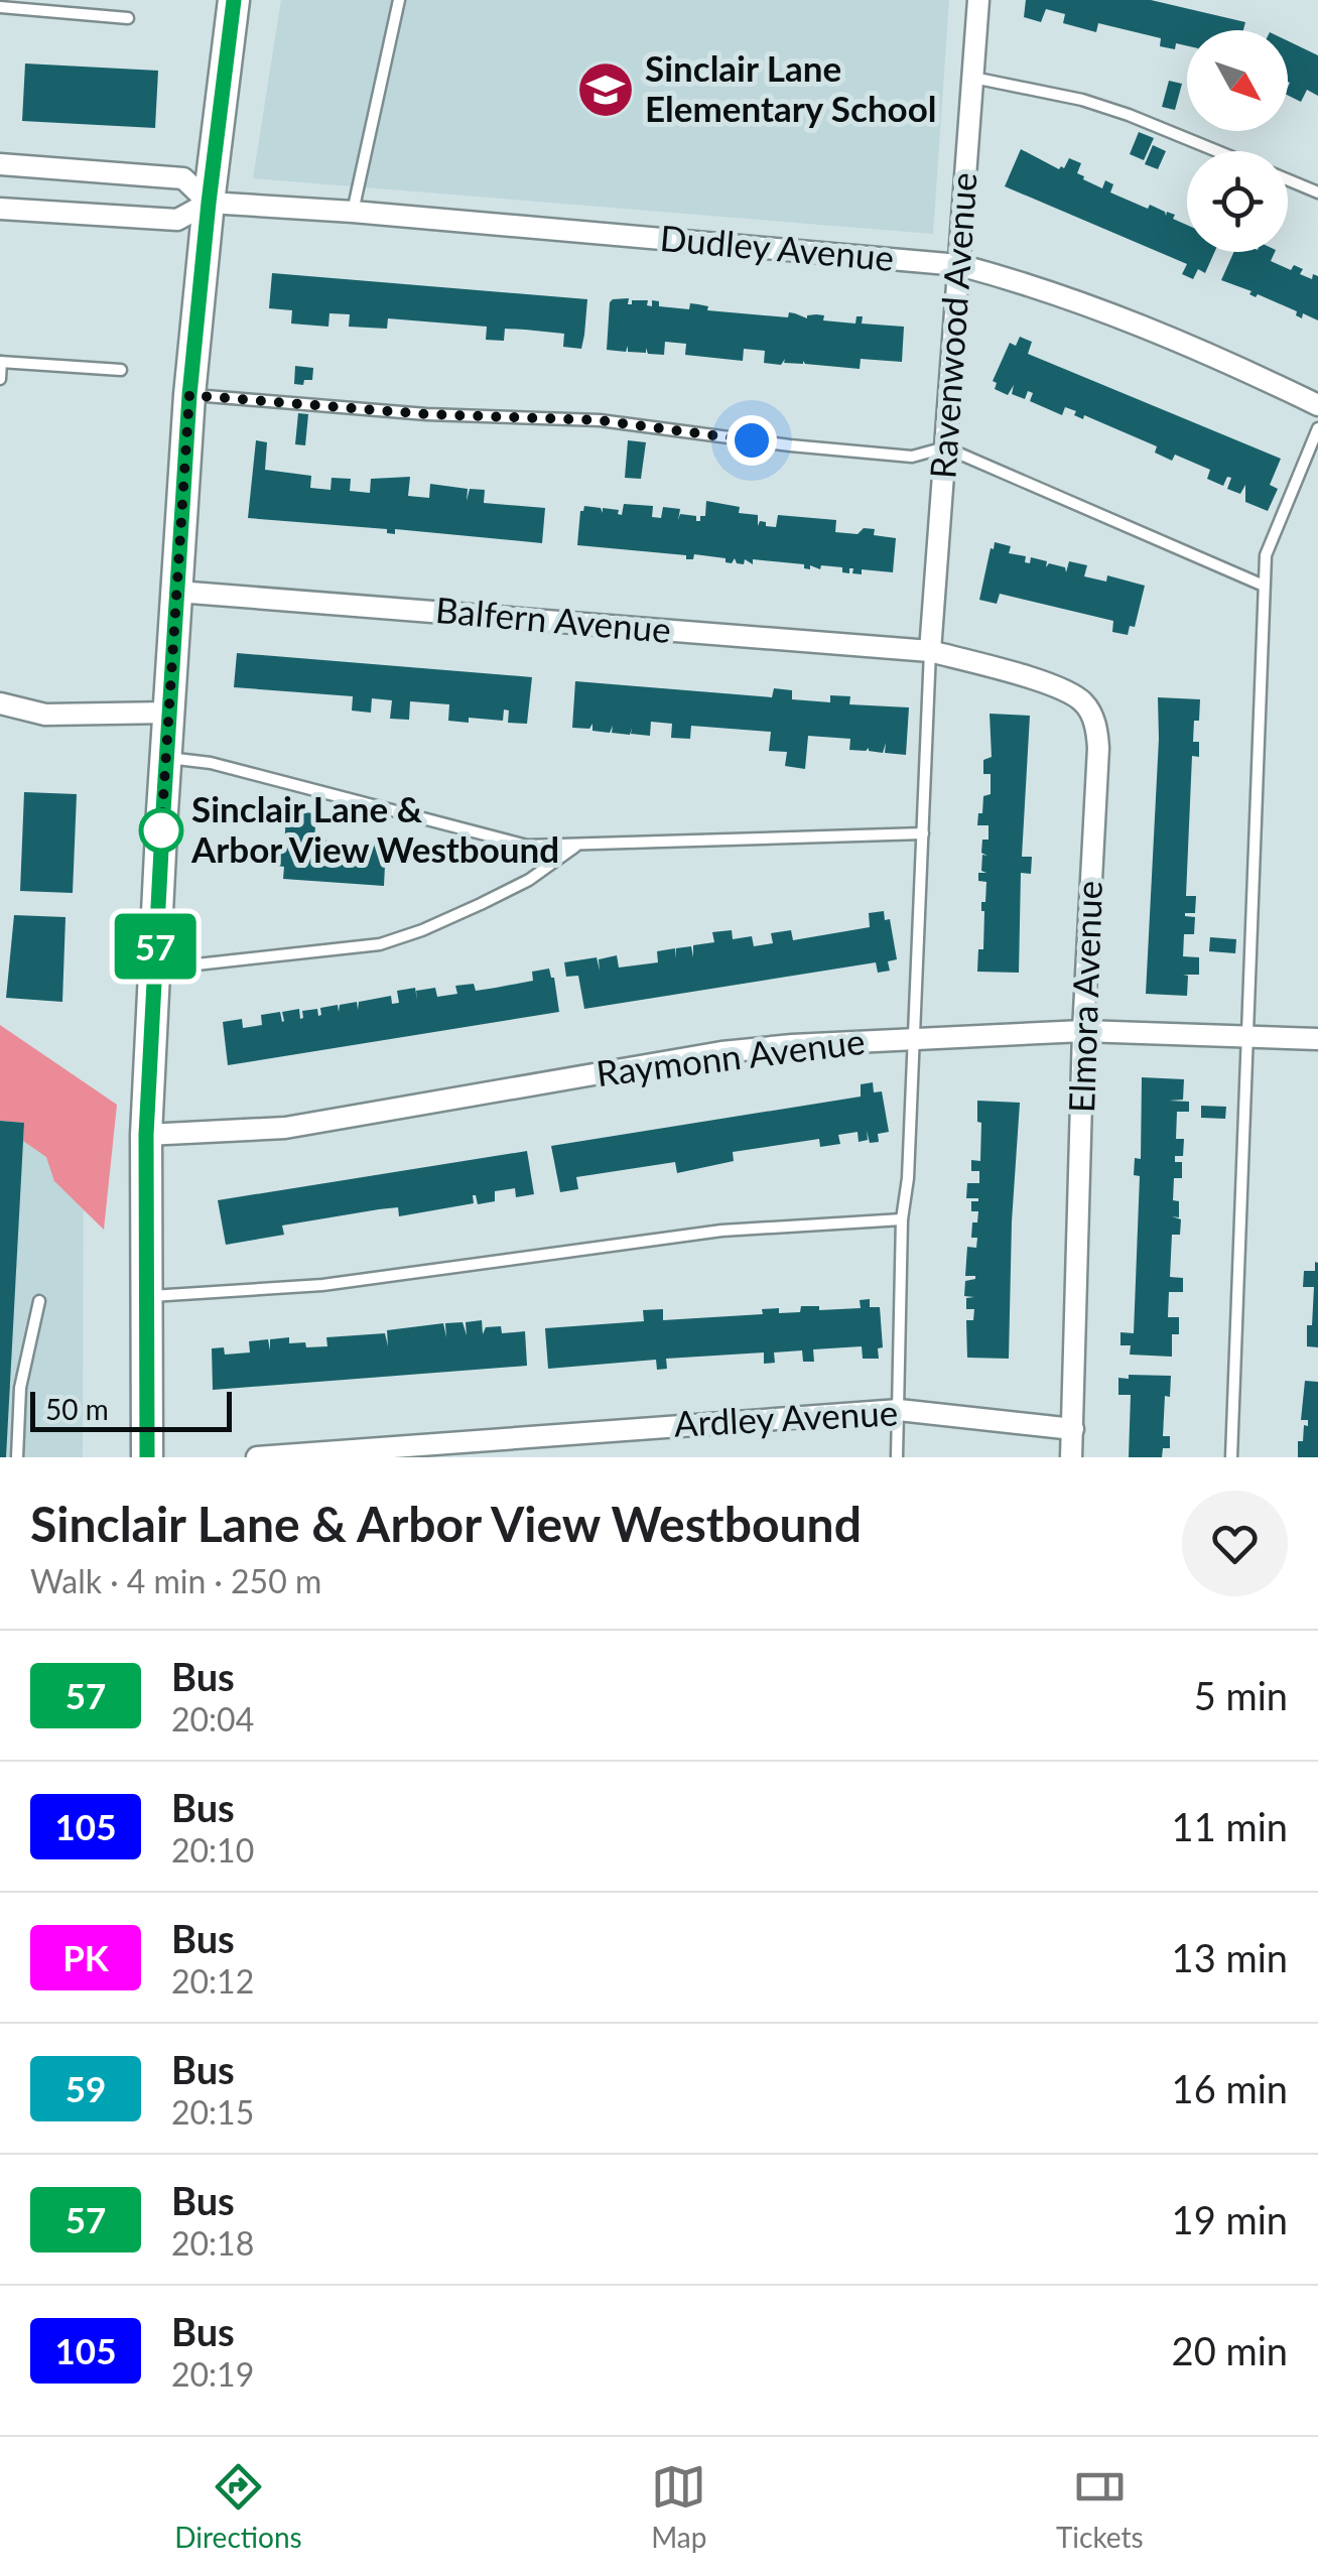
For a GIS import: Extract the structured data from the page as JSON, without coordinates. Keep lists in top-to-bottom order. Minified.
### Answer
{"streets":{"street":["Dudley Avenue","Ravenwood Avenue","Balfern Avenue","Elmora Avenue","Raymonn Avenue","Ardley Avenue"]},"crossings":[["Dudley Avenue","Ravenwood Avenue"],["Ravenwood Avenue","Balfern Avenue"],["Ravenwood Avenue","Elmora Avenue"],["Balfern Avenue","Elmora Avenue"],["Elmora Avenue","Raymonn Avenue"],["Elmora Avenue","Ardley Avenue"]],"places":{"school or university":["Sinclair Lane Elementary School"],"other":["Sinclair Lane & Arbor View Westbound"]},"lines":["bus line 57"],"scale_bar":"50 m","north":"bottom right","page":{"on_map":"57","scale":"50 m","heading":["Sinclair Lane & Arbor View Westbound","Walk · 4 min · 250 m"],"list":[{"mark":"57","name":"Bus","note":"20:04","value":"5 min"},{"mark":"105","name":"Bus","note":"20:10","value":"11 min"},{"mark":"PK","name":"Bus","note":"20:12","value":"13 min"},{"mark":"59","name":"Bus","note":"20:15","value":"16 min"},{"mark":"57","name":"Bus","note":"20:18","value":"19 min"},{"mark":"105","name":"Bus","note":"20:19","value":"20 min"}],"tabs":["Directions","Map","Tickets"]}}
